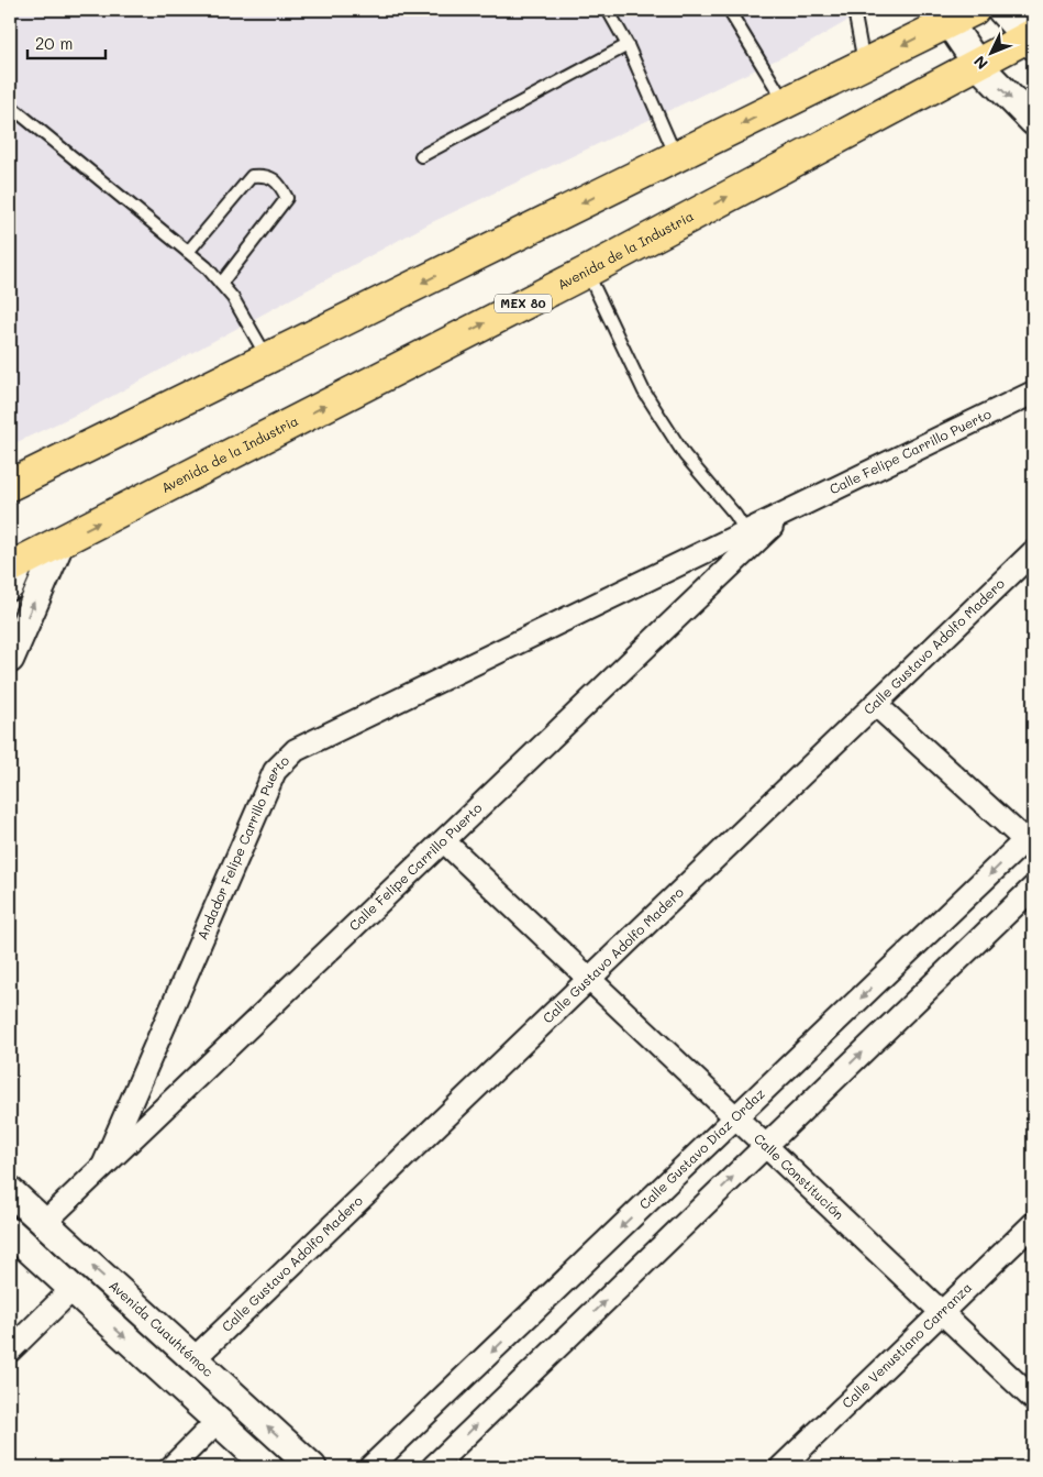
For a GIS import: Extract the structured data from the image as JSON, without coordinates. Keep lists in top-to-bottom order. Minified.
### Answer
{"streets":{"main road":["Avenida de la Industria","MEX 80"],"street":["Calle Felipe Carrillo Puerto","Calle Gustavo Adolfo Madero","Andador Felipe Carrillo Puerto","Calle Gustavo Díaz Ordaz","Calle Constitución","Avenida Cuauhtémoc","Calle Venustiano Carranza"]},"crossings":[["Calle Felipe Carrillo Puerto","Andador Felipe Carrillo Puerto"],["Calle Felipe Carrillo Puerto","Calle Constitución"],["Calle Felipe Carrillo Puerto","Avenida Cuauhtémoc"],["Calle Gustavo Adolfo Madero","Calle Constitución"],["Calle Gustavo Adolfo Madero","Avenida Cuauhtémoc"],["Calle Gustavo Díaz Ordaz","Calle Constitución"],["Calle Constitución","Calle Venustiano Carranza"]],"scale_bar":"20 m","north":"bottom left"}
